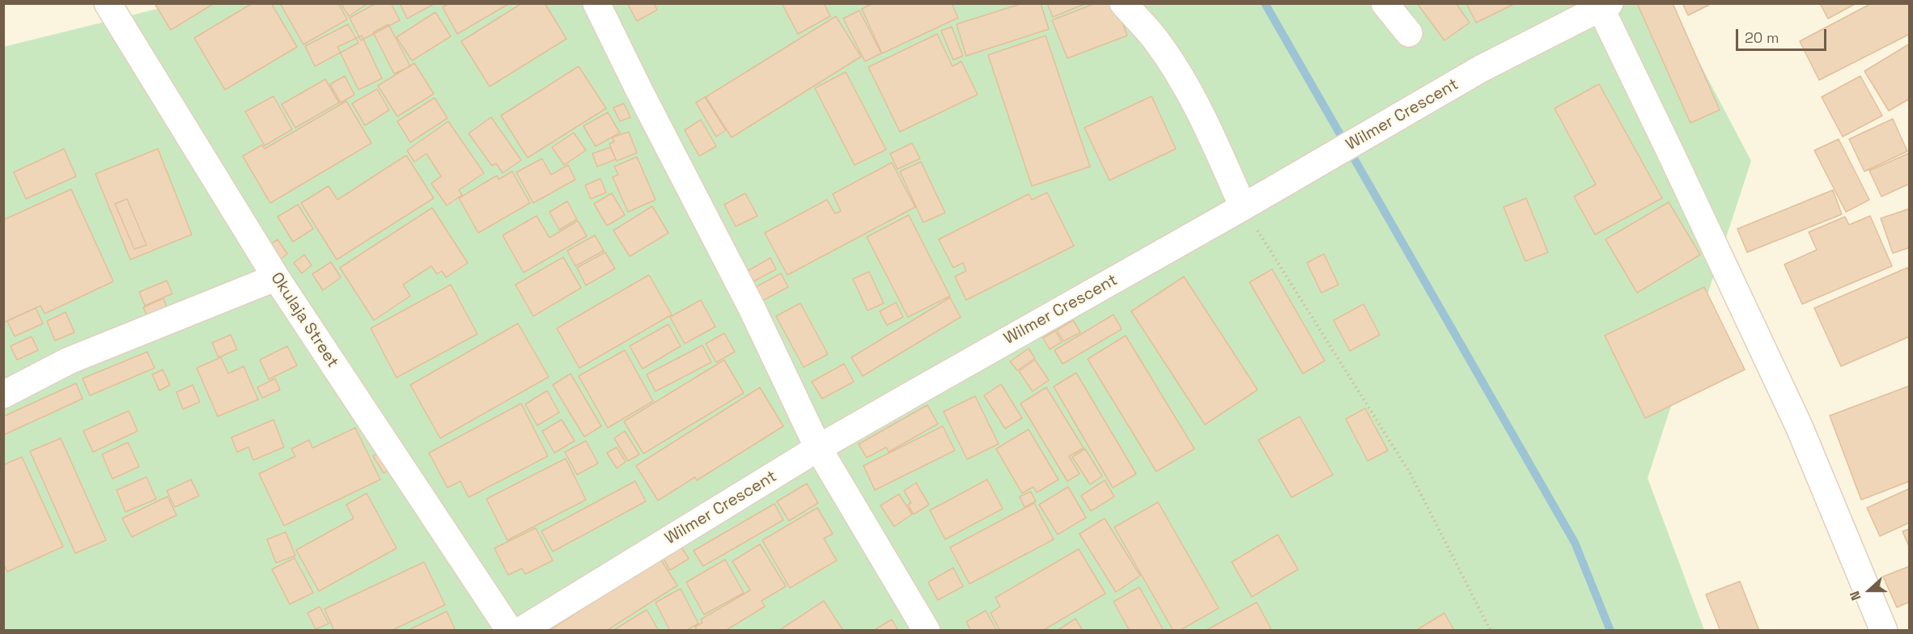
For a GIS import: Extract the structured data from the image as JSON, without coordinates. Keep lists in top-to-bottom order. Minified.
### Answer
{"streets":{"street":["Wilmer Crescent","Okulaja Street"]},"scale_bar":"20 m","north":"left"}
